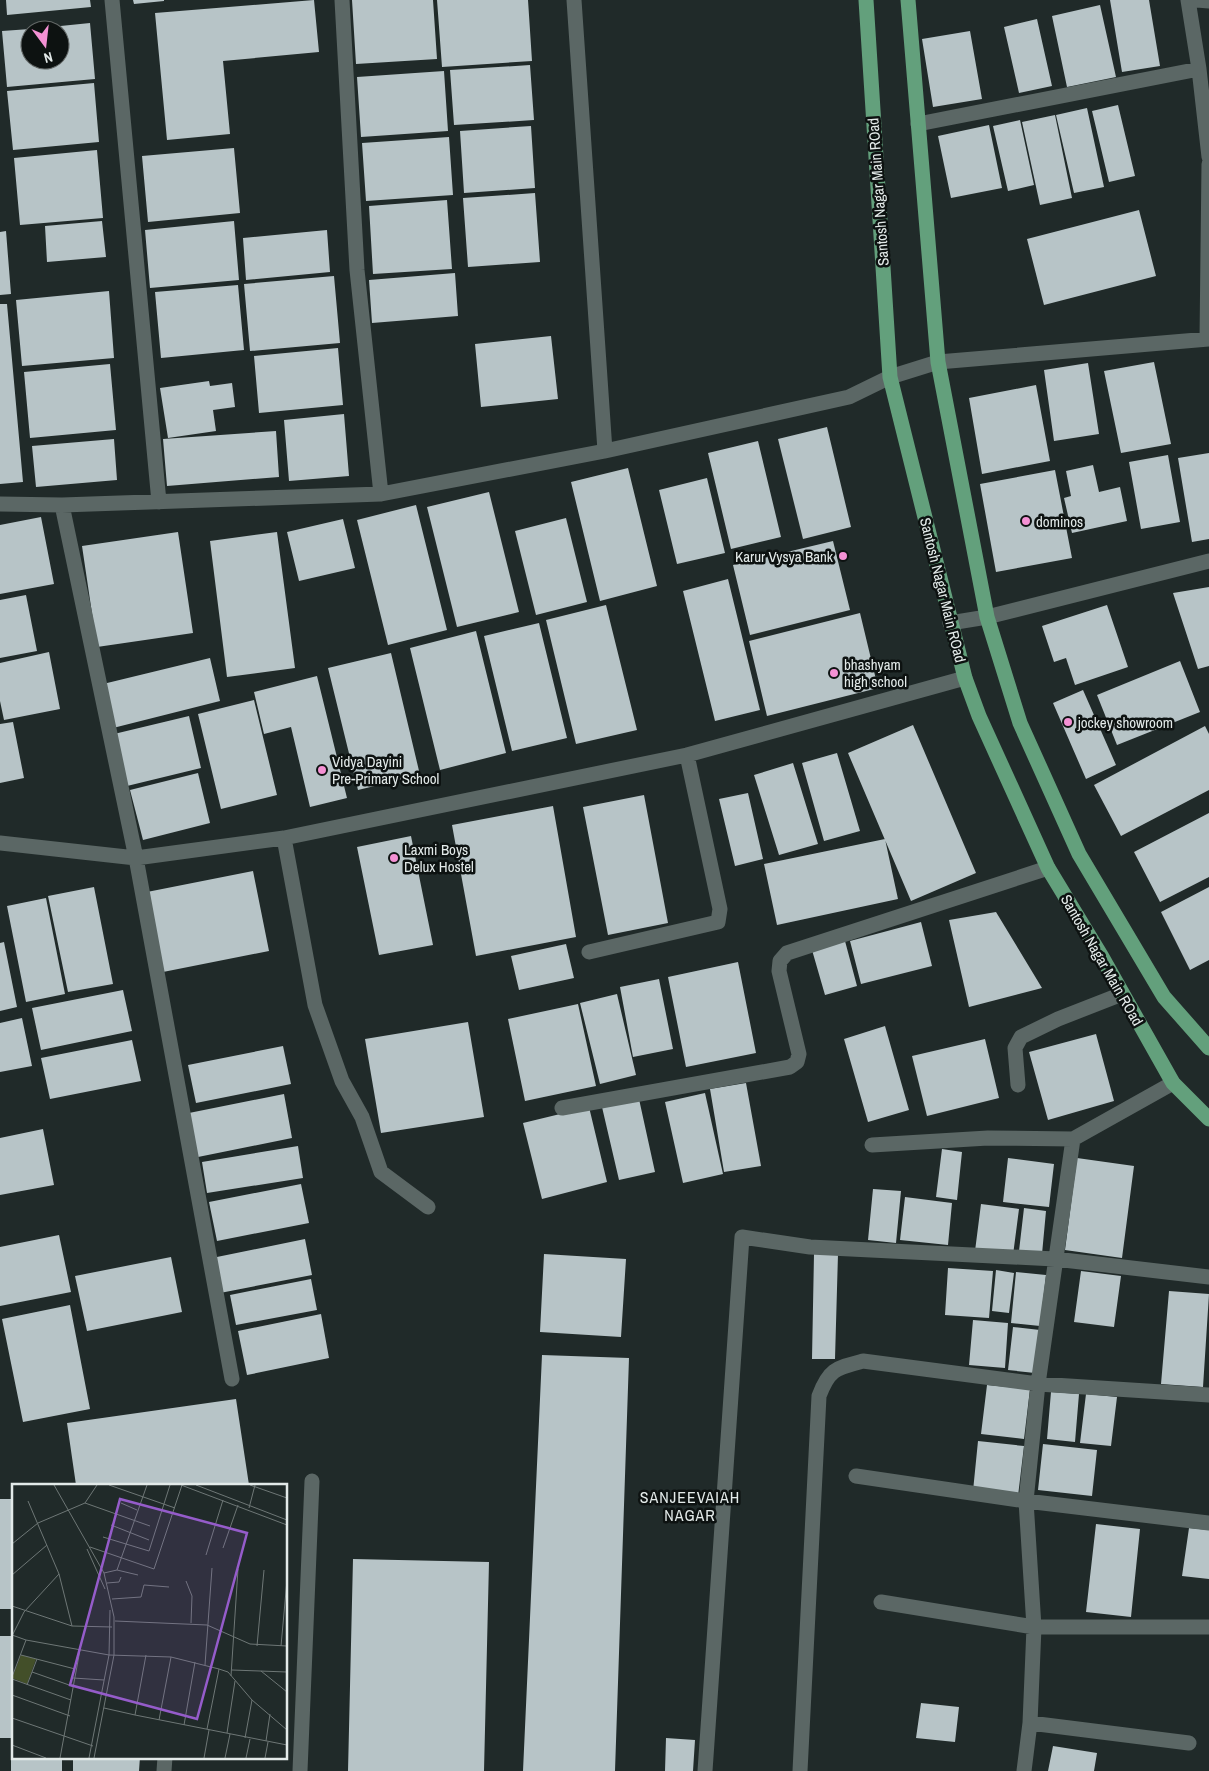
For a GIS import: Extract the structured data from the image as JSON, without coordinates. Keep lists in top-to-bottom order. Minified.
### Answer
{"streets":{"main road":["Santosh Nagar Main ROad"]},"districts":["SANJEEVAIAH NAGAR"],"places":["dominos","Karur Vysya Bank","bhashyam high school","jockey showroom","Vidya Dayini Pre-Primary School","Laxmi Boys Delux Hostel"],"north":"bottom"}
